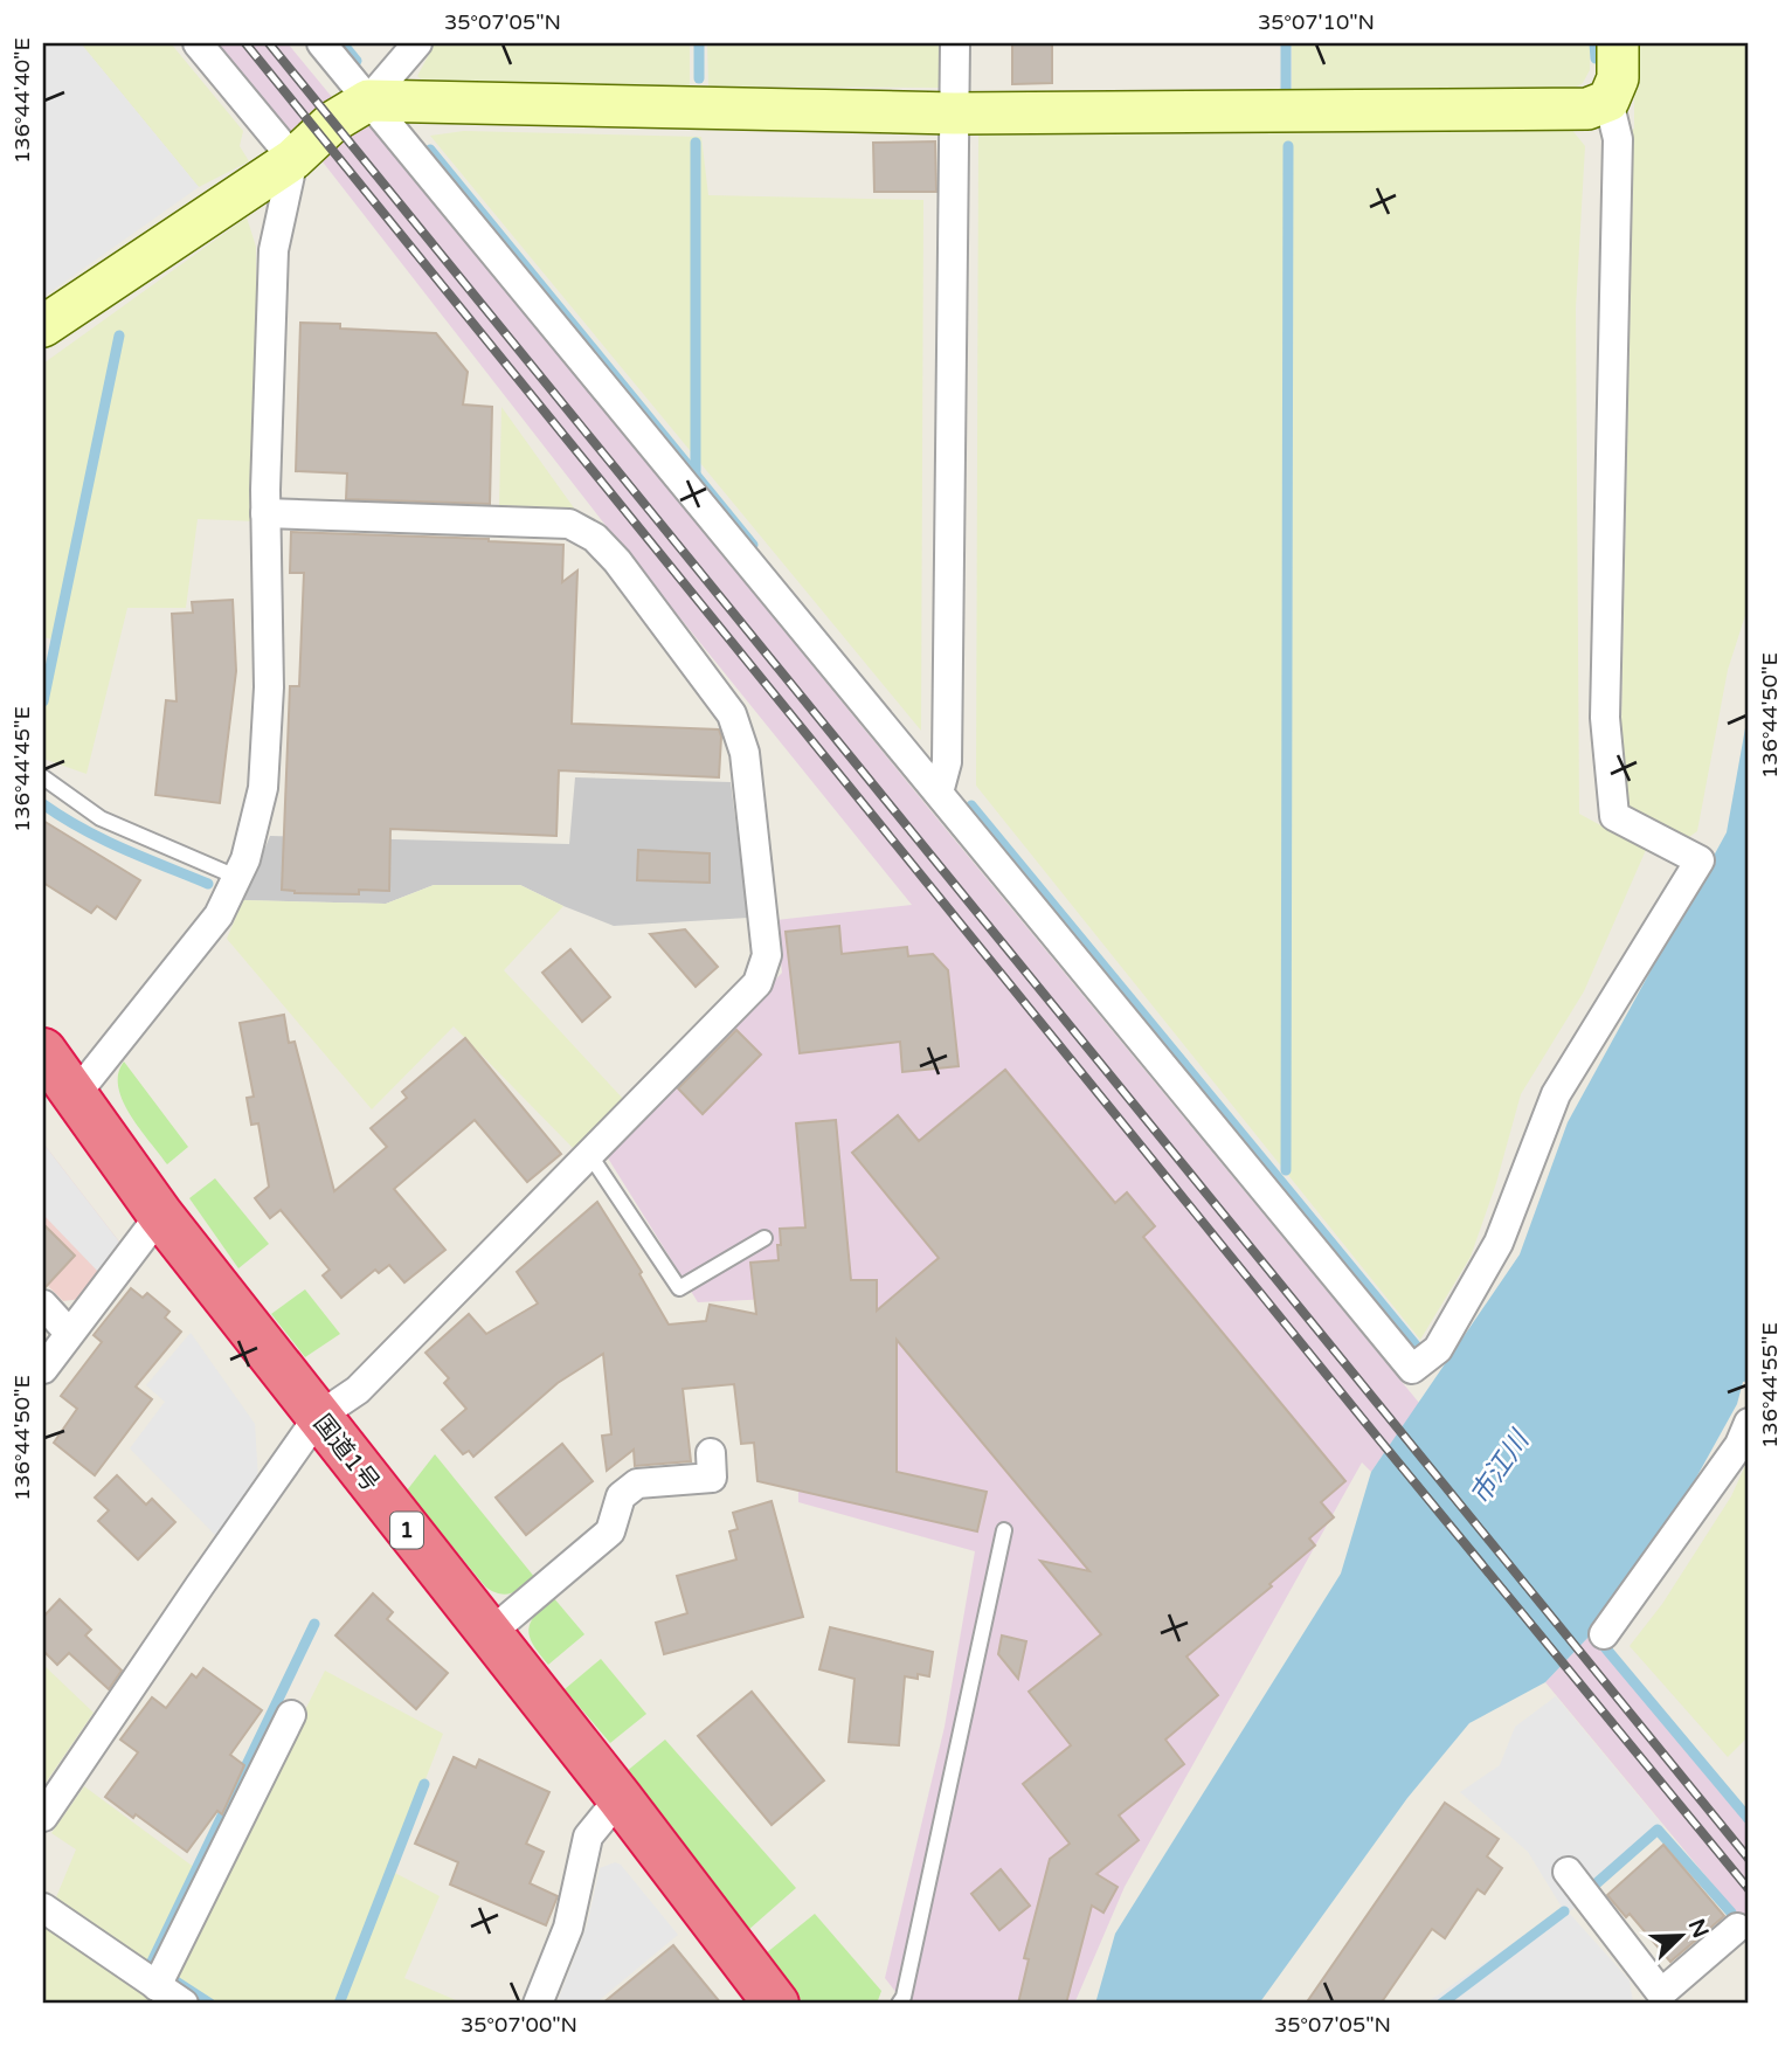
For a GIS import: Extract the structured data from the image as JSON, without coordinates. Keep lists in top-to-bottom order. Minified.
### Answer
{"streets":{"highway":["国道1号","1"]},"water":["市江川"],"north":"top right","coordinates":["35°07'05\"N","35°07'10\"N","136°44'40\"E","136°44'50\"E","136°44'45\"E","136°44'55\"E","35°07'00\"N"]}
